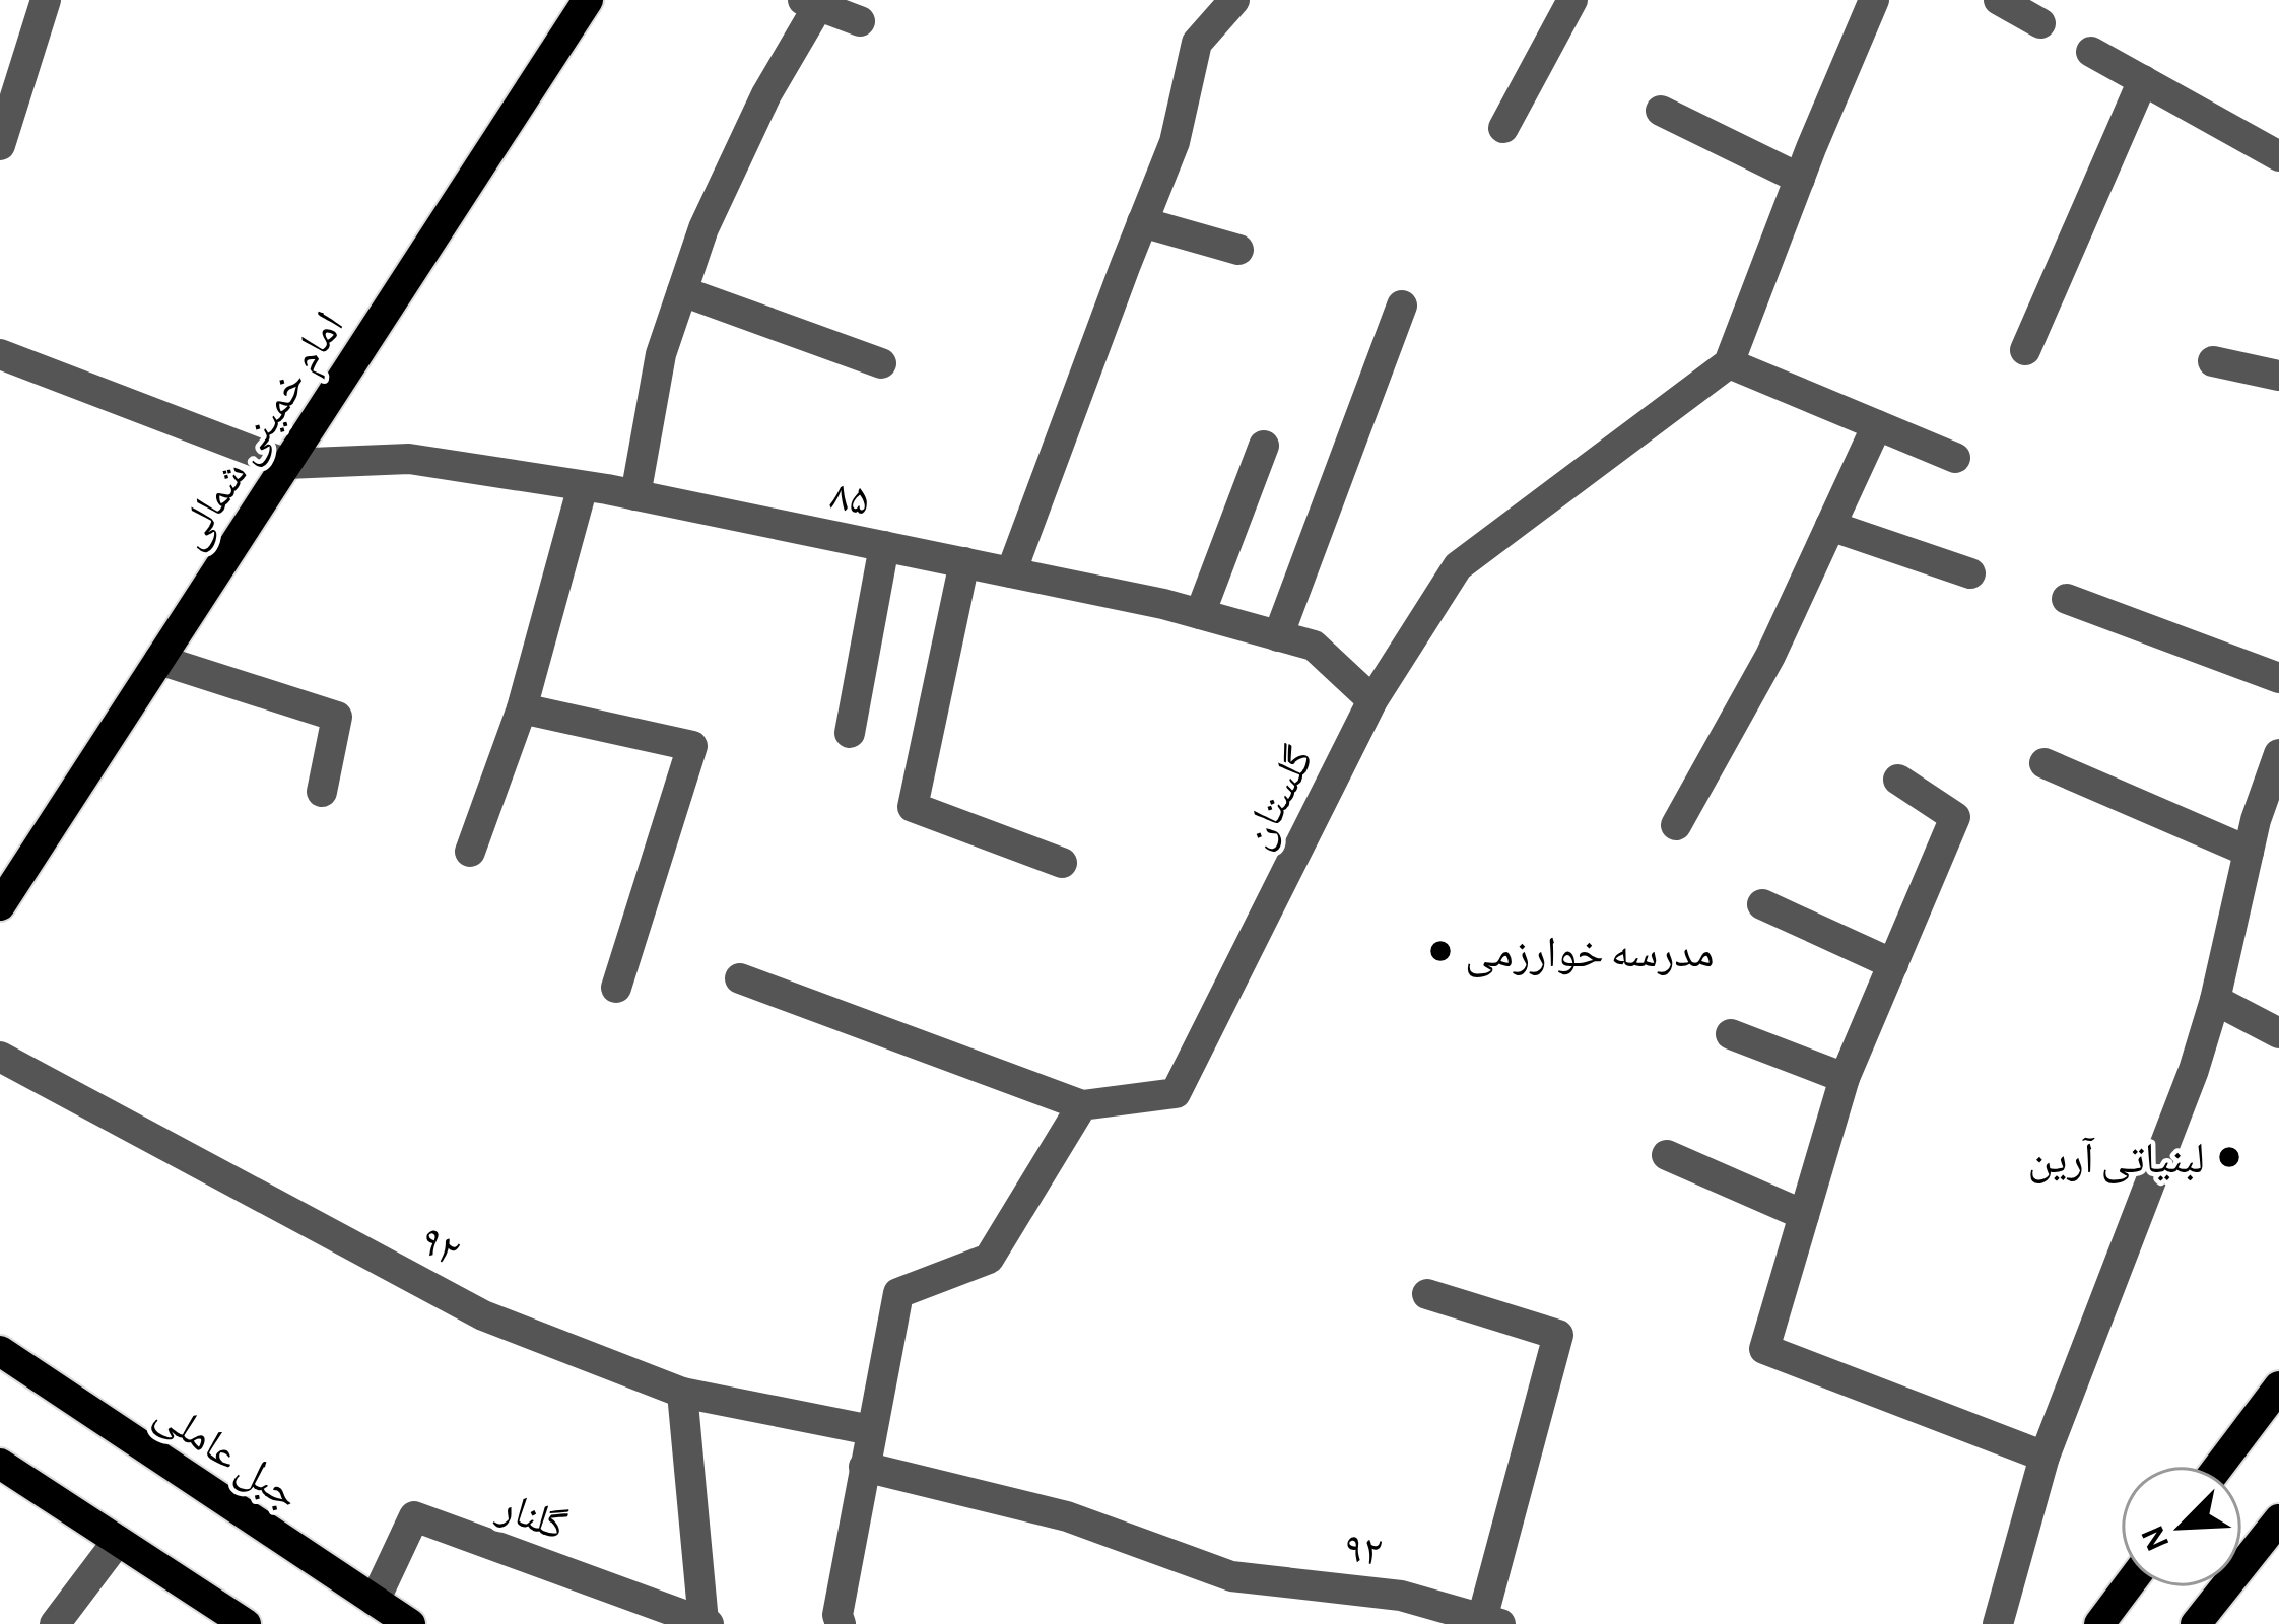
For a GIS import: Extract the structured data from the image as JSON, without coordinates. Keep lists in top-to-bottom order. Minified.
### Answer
{"streets":{"main road":["امام خمینی شمالی","جبل عاملی"],"street":["۸۵","گلستان","۹۲","گلنار"]},"crossings":[["امام خمینی شمالی","۸۵"],["۸۵","گلستان"],["جبل عاملی","گلنار"]],"places":["مدرسه خوارزمی","لبنیاتی آرین"],"north":"bottom left"}
